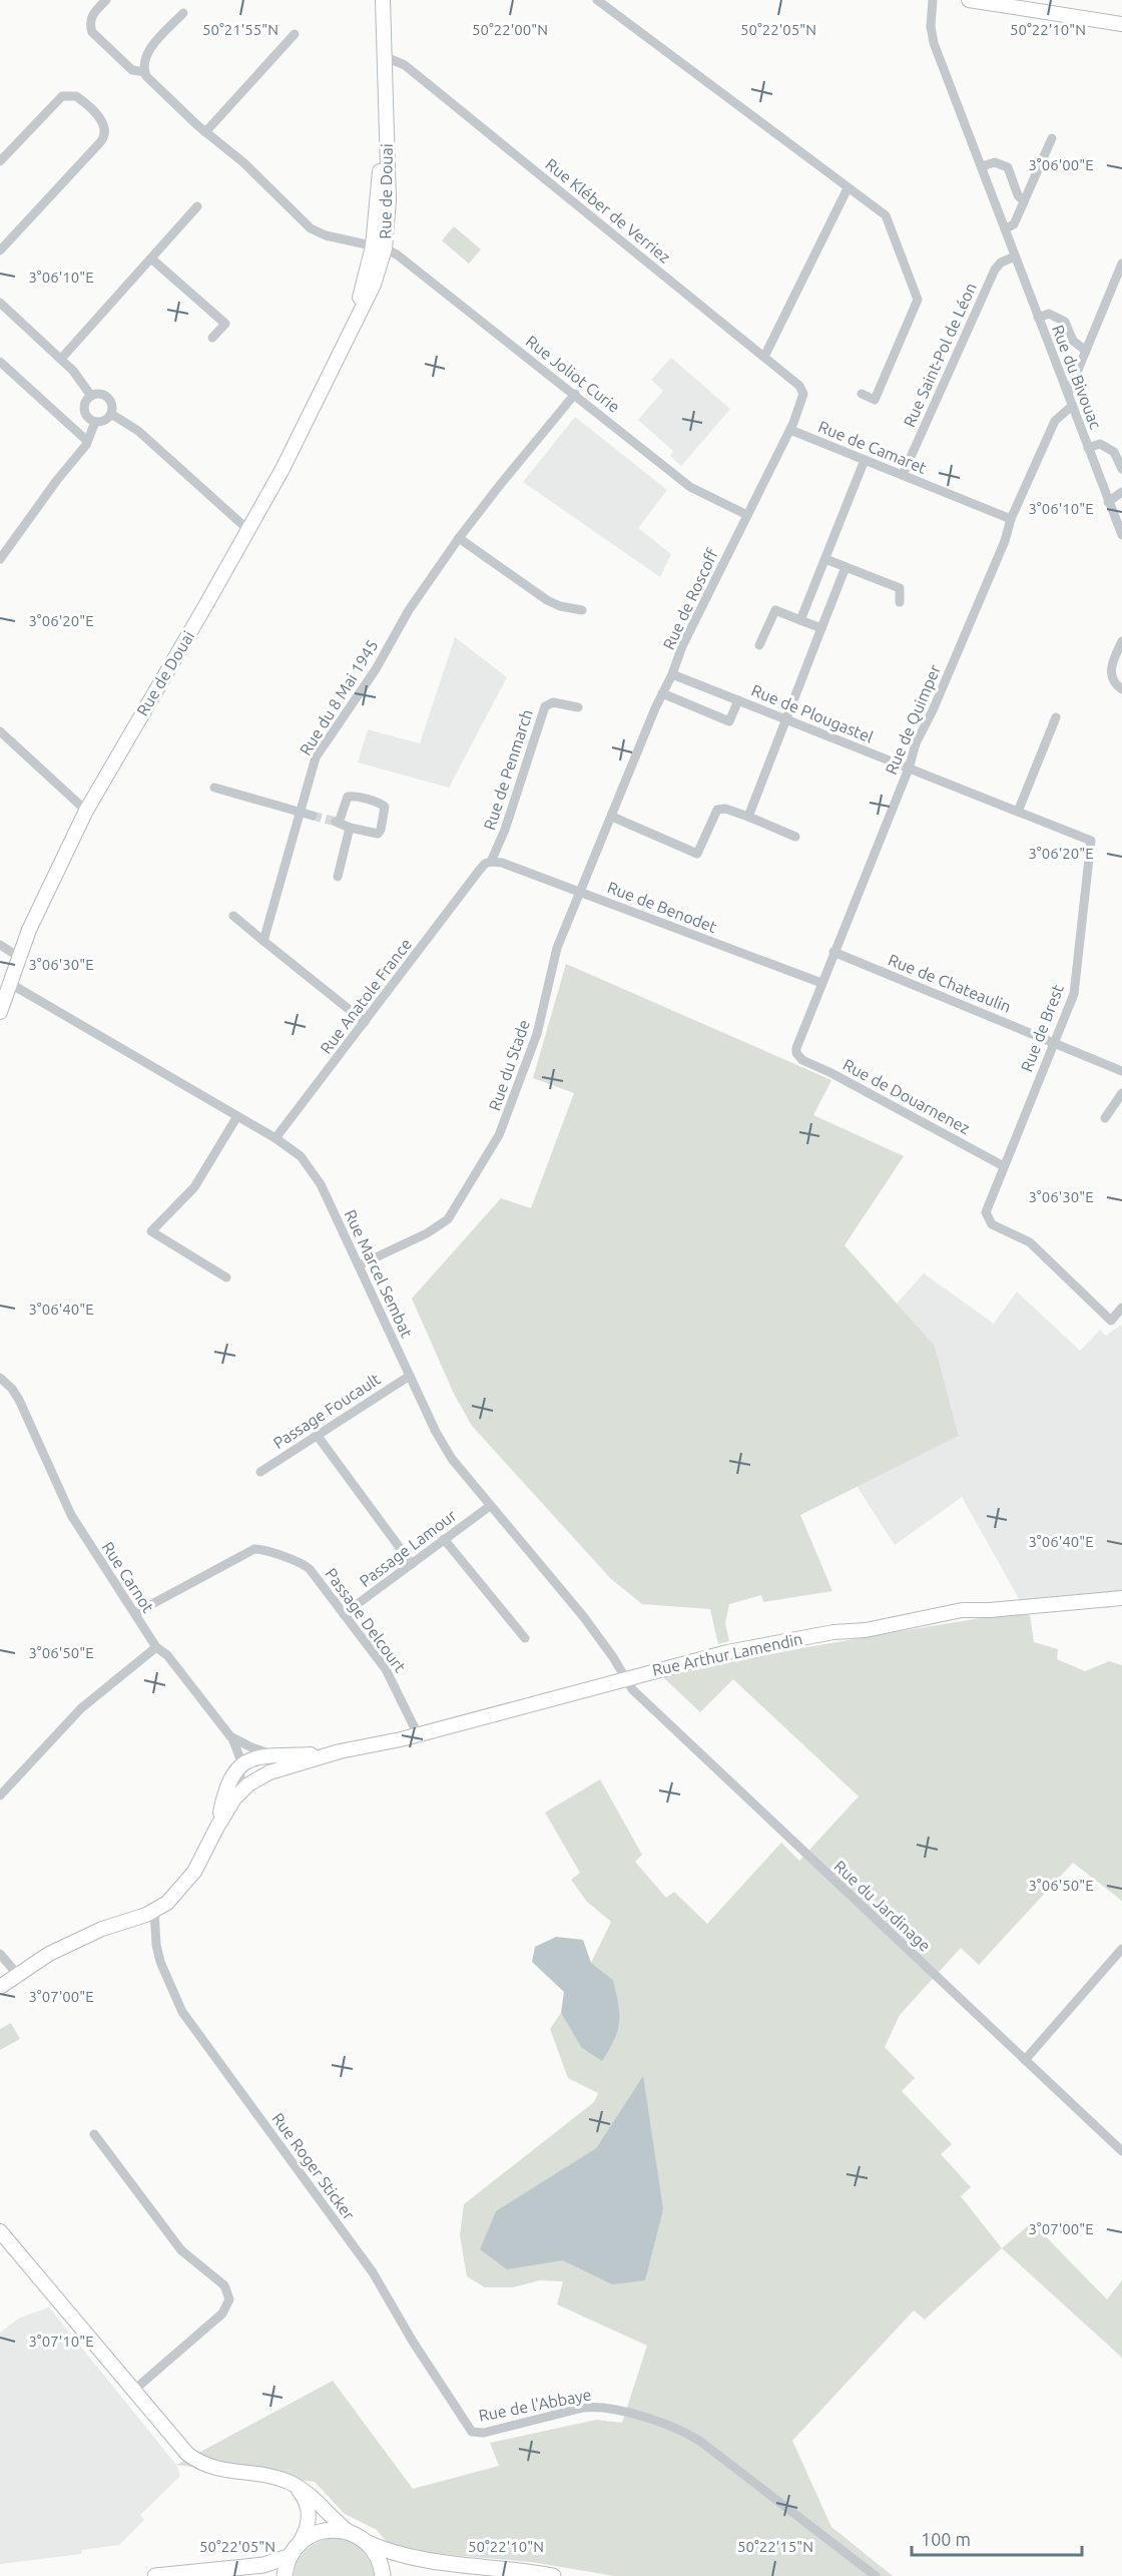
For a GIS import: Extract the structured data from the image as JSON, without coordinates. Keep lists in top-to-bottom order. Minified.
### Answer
{"streets":{"street":["Rue de Douai","Rue Kléber de Verriez","Rue Saint-Pol de Léon","Rue Joliot Curie","Rue du Bivouac","Rue de Camaret","Rue de Roscoff","Rue du 8 Mai 1945","Rue de Plougastel","Rue de Quimper","Rue de Penmarch","Rue de Benodet","Rue de Chateaulin","Rue Anatole France","Rue de Brest","Rue du Stade","Rue de Douarnenez","Rue Marcel Sembat","Passage Foucault","Passage Lamour","Rue Carnot","Passage Delcourt","Rue Arthur Lamendin","Rue du Jardinage","Rue Roger Sticker","Rue de l'Abbaye"]},"crossings":[["Rue de Douai","Rue Kléber de Verriez"],["Rue de Douai","Rue Joliot Curie"],["Rue de Douai","Rue Marcel Sembat"],["Rue Kléber de Verriez","Rue de Roscoff"],["Rue Saint-Pol de Léon","Rue du Bivouac"],["Rue Saint-Pol de Léon","Rue de Camaret"],["Rue Joliot Curie","Rue de Roscoff"],["Rue Joliot Curie","Rue du 8 Mai 1945"],["Rue du Bivouac","Rue de Quimper"],["Rue de Camaret","Rue de Roscoff"],["Rue de Camaret","Rue de Quimper"],["Rue de Roscoff","Rue de Plougastel"],["Rue de Roscoff","Rue du Stade"],["Rue de Plougastel","Rue de Quimper"],["Rue de Plougastel","Rue de Brest"],["Rue de Quimper","Rue de Benodet"],["Rue de Quimper","Rue de Chateaulin"],["Rue de Quimper","Rue de Douarnenez"],["Rue de Penmarch","Rue de Benodet"],["Rue de Penmarch","Rue Anatole France"],["Rue de Benodet","Rue du Stade"],["Rue de Chateaulin","Rue de Brest"],["Rue Anatole France","Rue Marcel Sembat"],["Rue de Brest","Rue de Douarnenez"],["Rue du Stade","Rue Marcel Sembat"],["Rue Marcel Sembat","Passage Foucault"],["Rue Marcel Sembat","Passage Lamour"],["Rue Marcel Sembat","Rue Arthur Lamendin"],["Rue Marcel Sembat","Rue du Jardinage"],["Passage Lamour","Passage Delcourt"],["Rue Carnot","Passage Delcourt"],["Passage Delcourt","Rue Arthur Lamendin"],["Rue Arthur Lamendin","Rue du Jardinage"],["Rue Roger Sticker","Rue de l'Abbaye"]],"scale_bar":"100 m","coordinates":["50°21'55\"N","50°22'00\"N","50°22'05\"N","50°22'10\"N","3°06'00\"E","3°06'10\"E","3°06'20\"E","3°06'30\"E","3°06'40\"E","3°06'50\"E","3°07'00\"E","3°07'10\"E","50°22'15\"N"]}
